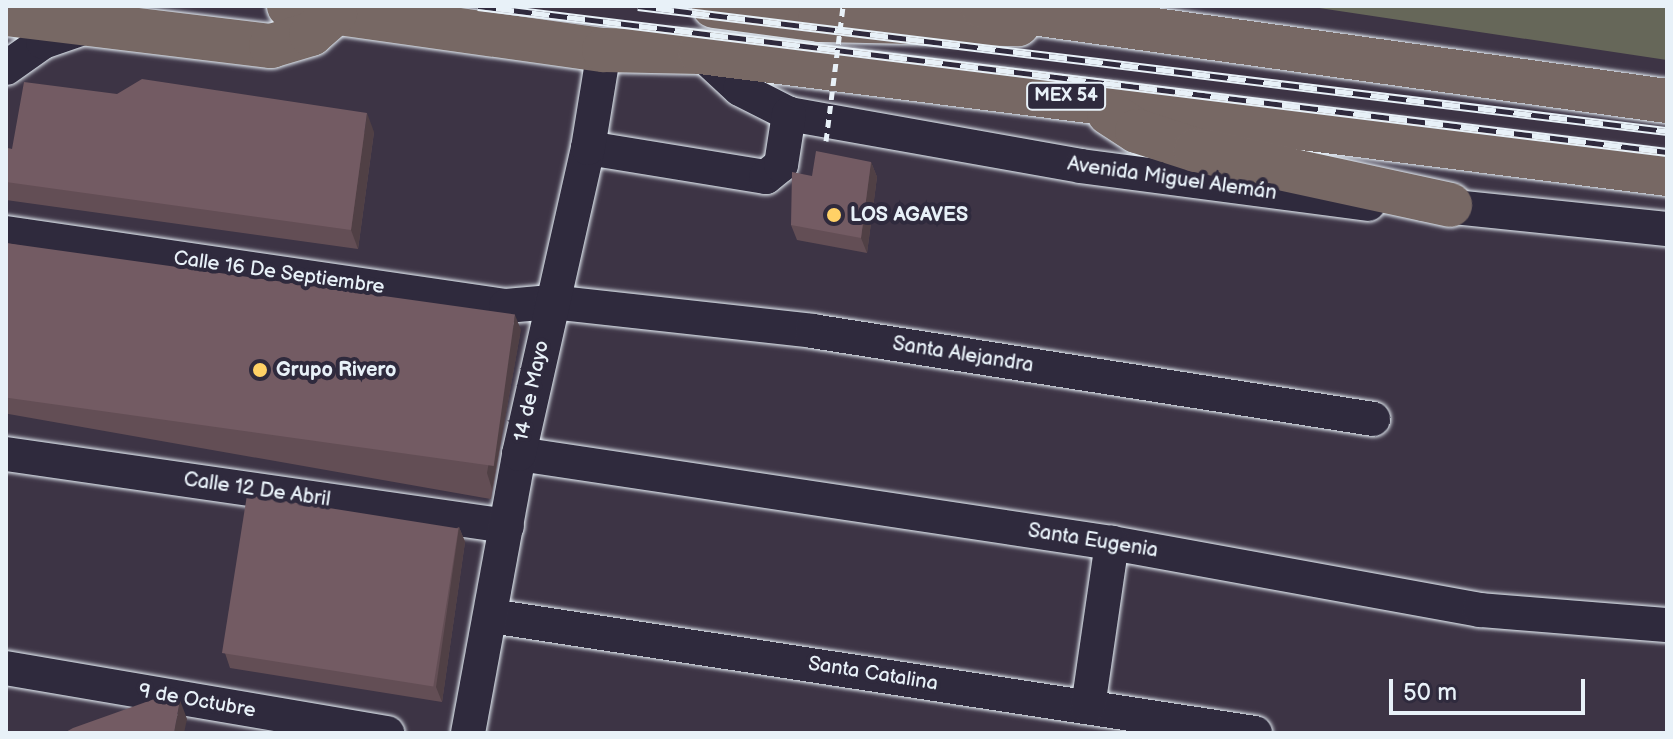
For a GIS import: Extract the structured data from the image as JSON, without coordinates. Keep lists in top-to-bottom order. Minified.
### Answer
{"streets":{"highway":["MEX 54"],"street":["Avenida Miguel Alemán","Calle 16 De Septiembre","Santa Alejandra","14 de Mayo","Calle 12 De Abril","Santa Eugenia","Santa Catalina","9 de Octubre"]},"crossings":[["MEX 54","Avenida Miguel Alemán"],["MEX 54","14 de Mayo"],["Calle 16 De Septiembre","Santa Alejandra"],["Calle 16 De Septiembre","14 de Mayo"],["Santa Alejandra","14 de Mayo"],["14 de Mayo","Calle 12 De Abril"],["14 de Mayo","Santa Eugenia"],["14 de Mayo","Santa Catalina"]],"places":["LOS AGAVES","Grupo Rivero"],"scale_bar":"50 m"}
